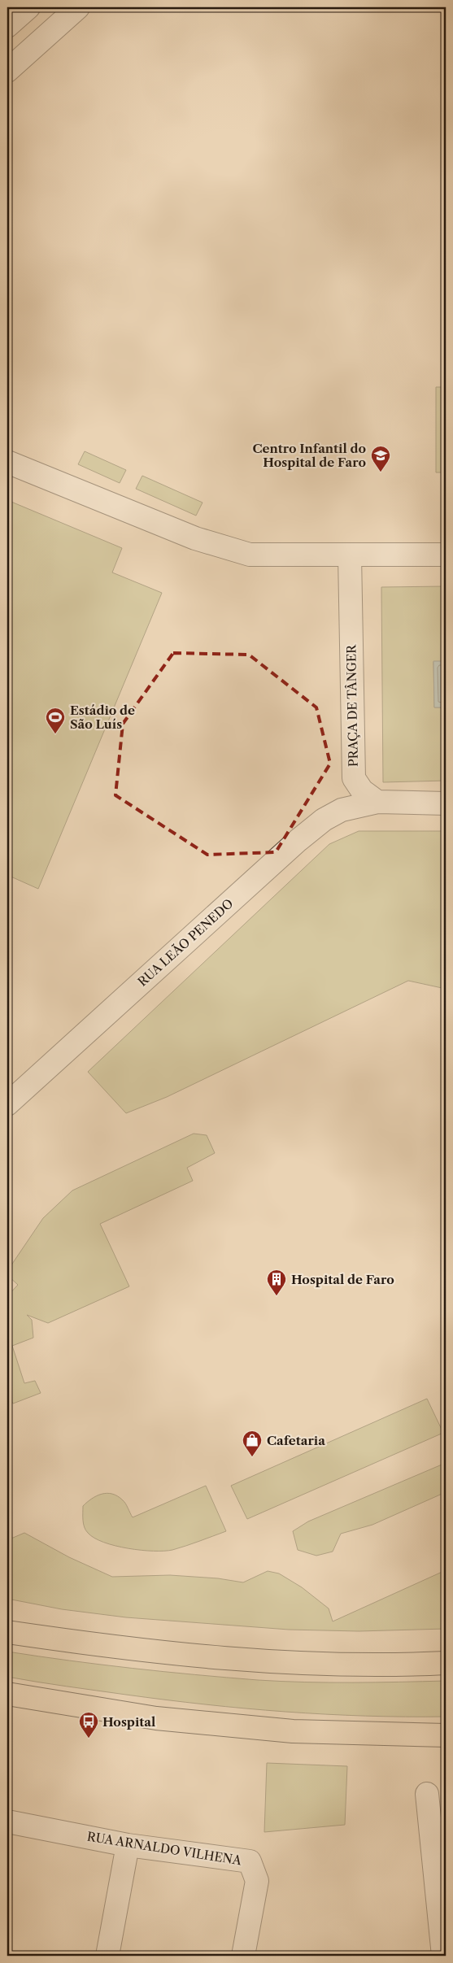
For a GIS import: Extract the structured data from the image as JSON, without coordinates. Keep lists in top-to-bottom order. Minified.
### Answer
{"streets":{"street":["PRAÇA DE TÂNGER","RUA LEÃO PENEDO","RUA ARNALDO VILHENA"]},"crossings":[["PRAÇA DE TÂNGER","RUA LEÃO PENEDO"]],"places":{"school or university":["Centro Infantil do Hospital de Faro"],"sports":["Estádio de São Luís"],"building":["Hospital de Faro"],"shop":["Cafetaria"],"bus stop":["Hospital"]}}
